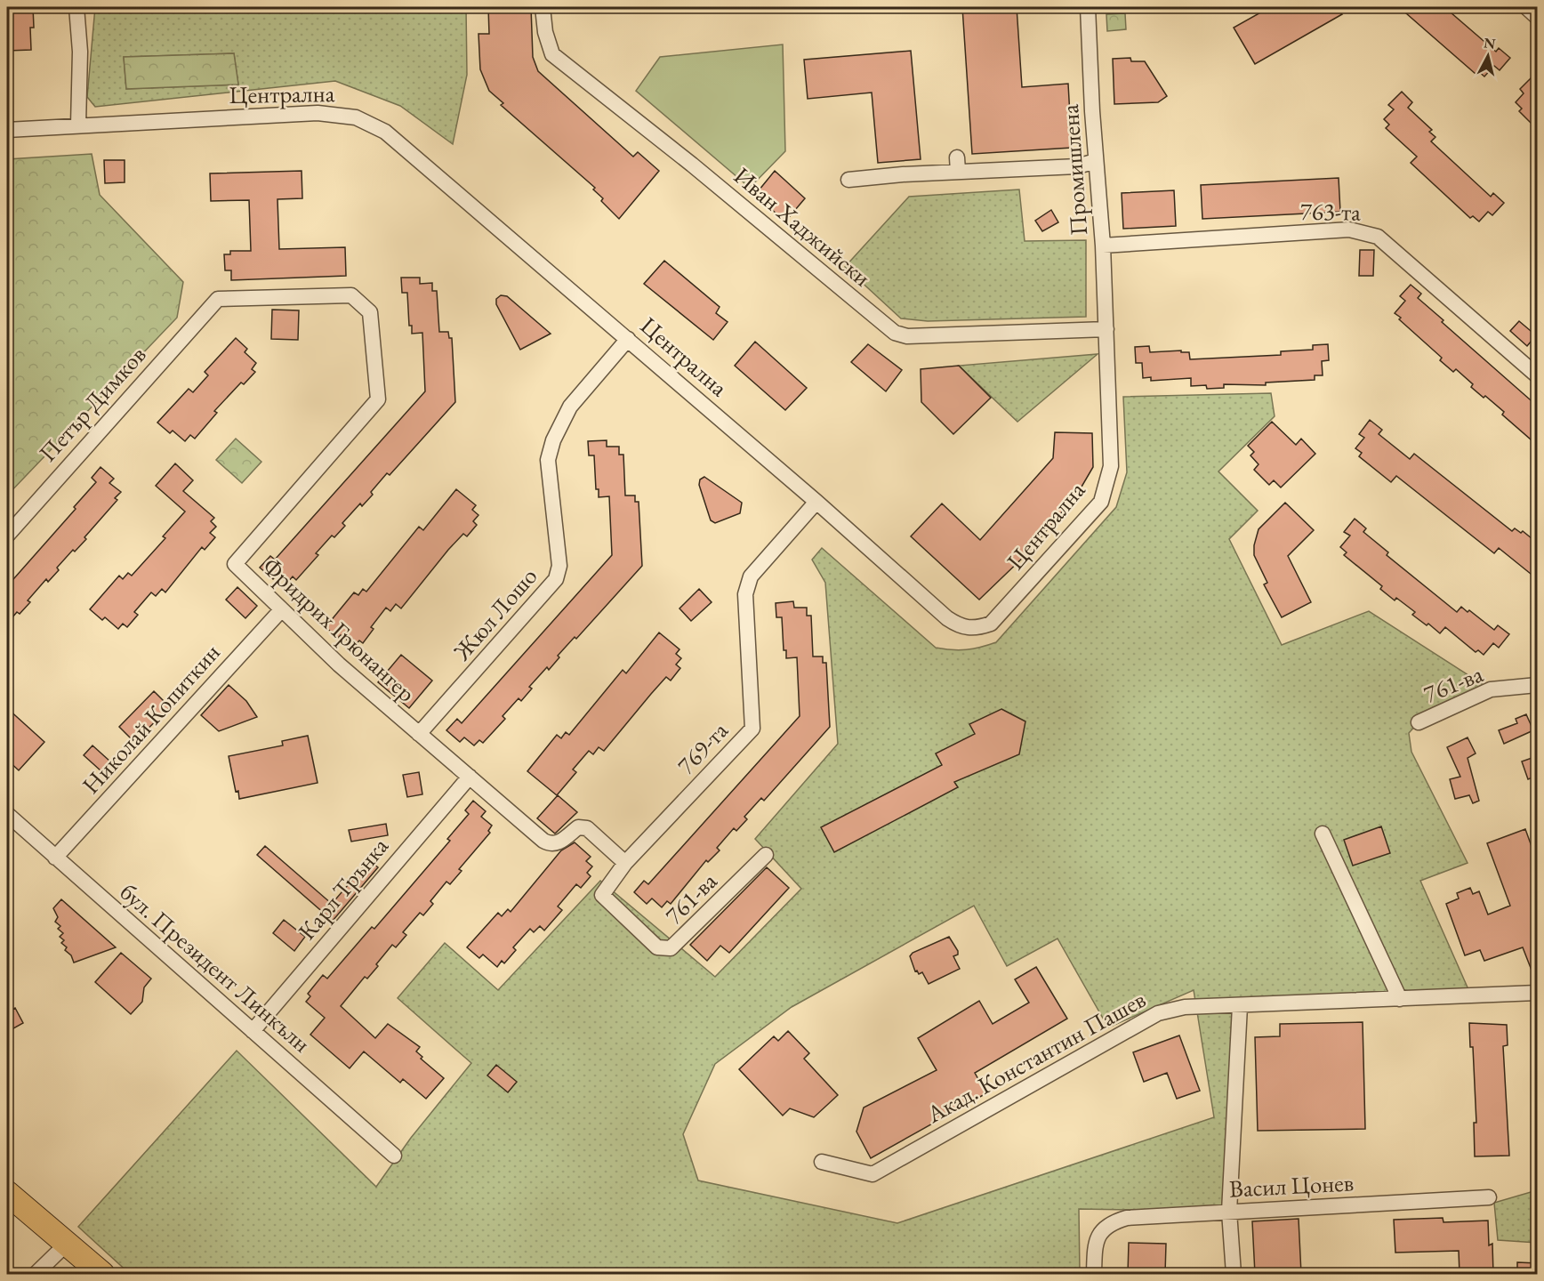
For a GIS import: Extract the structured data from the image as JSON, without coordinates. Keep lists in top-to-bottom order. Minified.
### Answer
{"streets":{"street":["Централна","Промишлена","763-та","Иван Хаджийски","Петър Димков","Жюл Лошо","Фридрих Грюнангер","761-ва","Николай Копиткин","769-та","Карл Трънка","бул. Президент Линкълн","Акад. Константин Пашев","Васил Цонев"]},"crossings":[["Централна","Промишлена"],["Централна","Иван Хаджийски"],["Централна","Жюл Лошо"],["Централна","769-та"],["Промишлена","763-та"],["Промишлена","Иван Хаджийски"],["Петър Димков","Фридрих Грюнангер"],["Жюл Лошо","Фридрих Грюнангер"],["Фридрих Грюнангер","761-ва"],["Фридрих Грюнангер","Николай Копиткин"],["Фридрих Грюнангер","769-та"],["Фридрих Грюнангер","Карл Трънка"],["761-ва","769-та"],["Николай Копиткин","бул. Президент Линкълн"],["Карл Трънка","бул. Президент Линкълн"]],"north":"top"}
